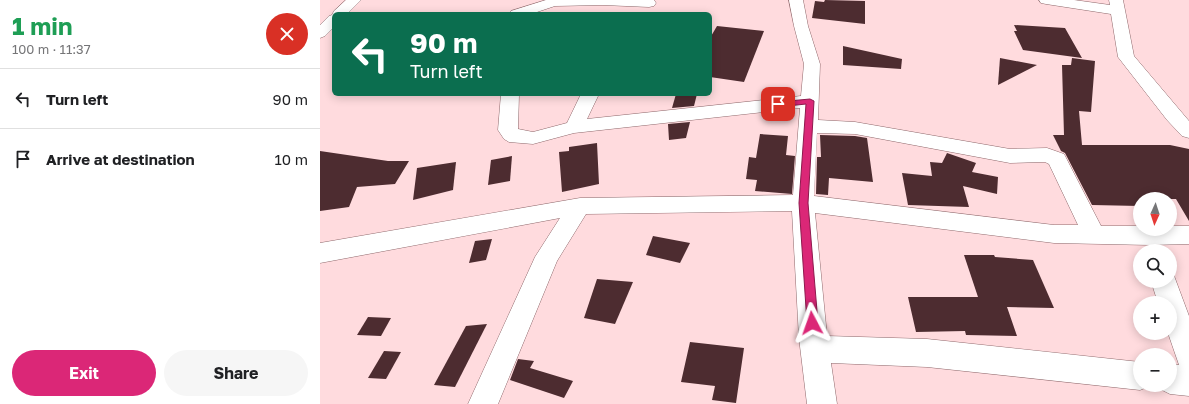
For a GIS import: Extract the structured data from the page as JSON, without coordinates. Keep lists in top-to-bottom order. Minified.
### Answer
{"north":"bottom","page":{"heading":["1 min","100 m · 11:37"],"turn":["90 m","Turn left"],"list":[{"name":"Turn left","value":"90 m"},{"name":"Arrive at destination","value":"10 m"}],"map_buttons":["+","−"],"buttons":["Exit","Share"]}}
